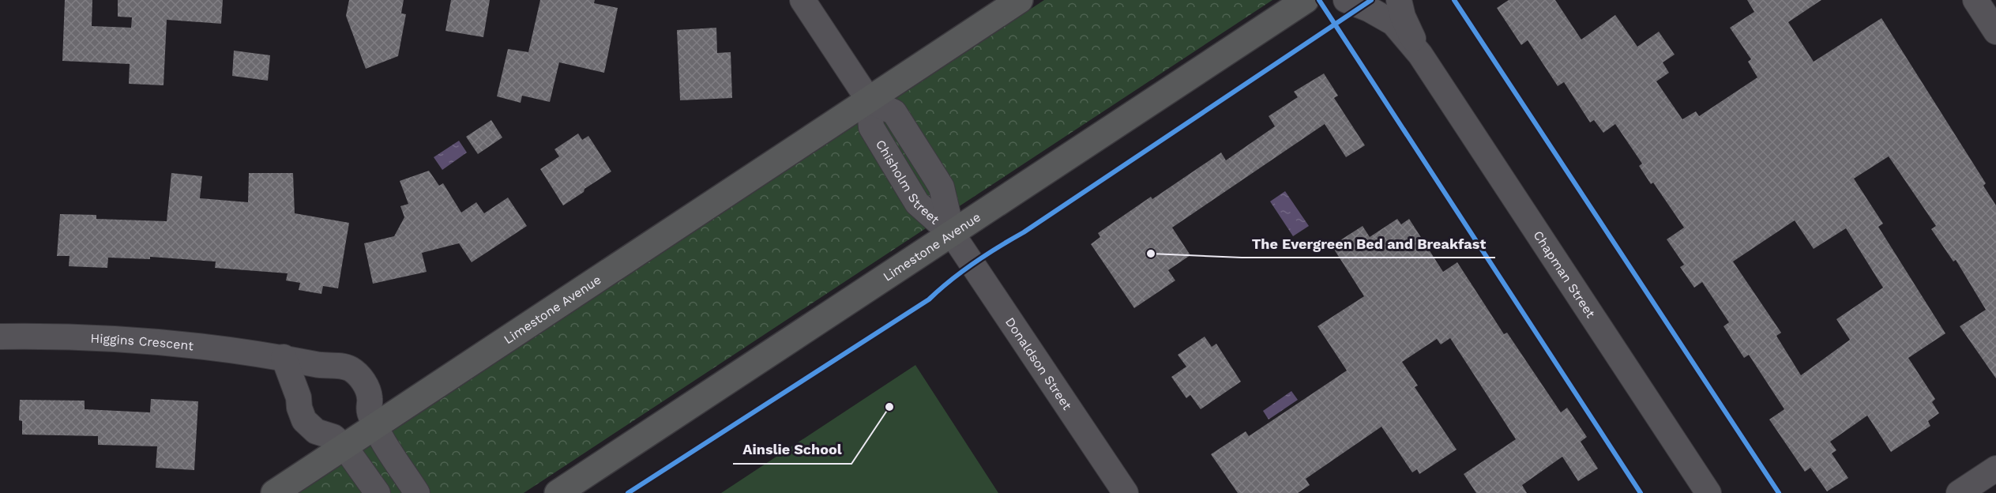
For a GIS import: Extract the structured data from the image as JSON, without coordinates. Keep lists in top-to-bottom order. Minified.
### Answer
{"streets":{"main road":["Limestone Avenue"],"street":["Chisholm Street","Chapman Street","Higgins Crescent","Donaldson Street"]},"crossings":[["Chisholm Street","Limestone Avenue"],["Chisholm Street","Donaldson Street"],["Limestone Avenue","Higgins Crescent"],["Limestone Avenue","Donaldson Street"]],"places":["The Evergreen Bed and Breakfast","Ainslie School"]}
